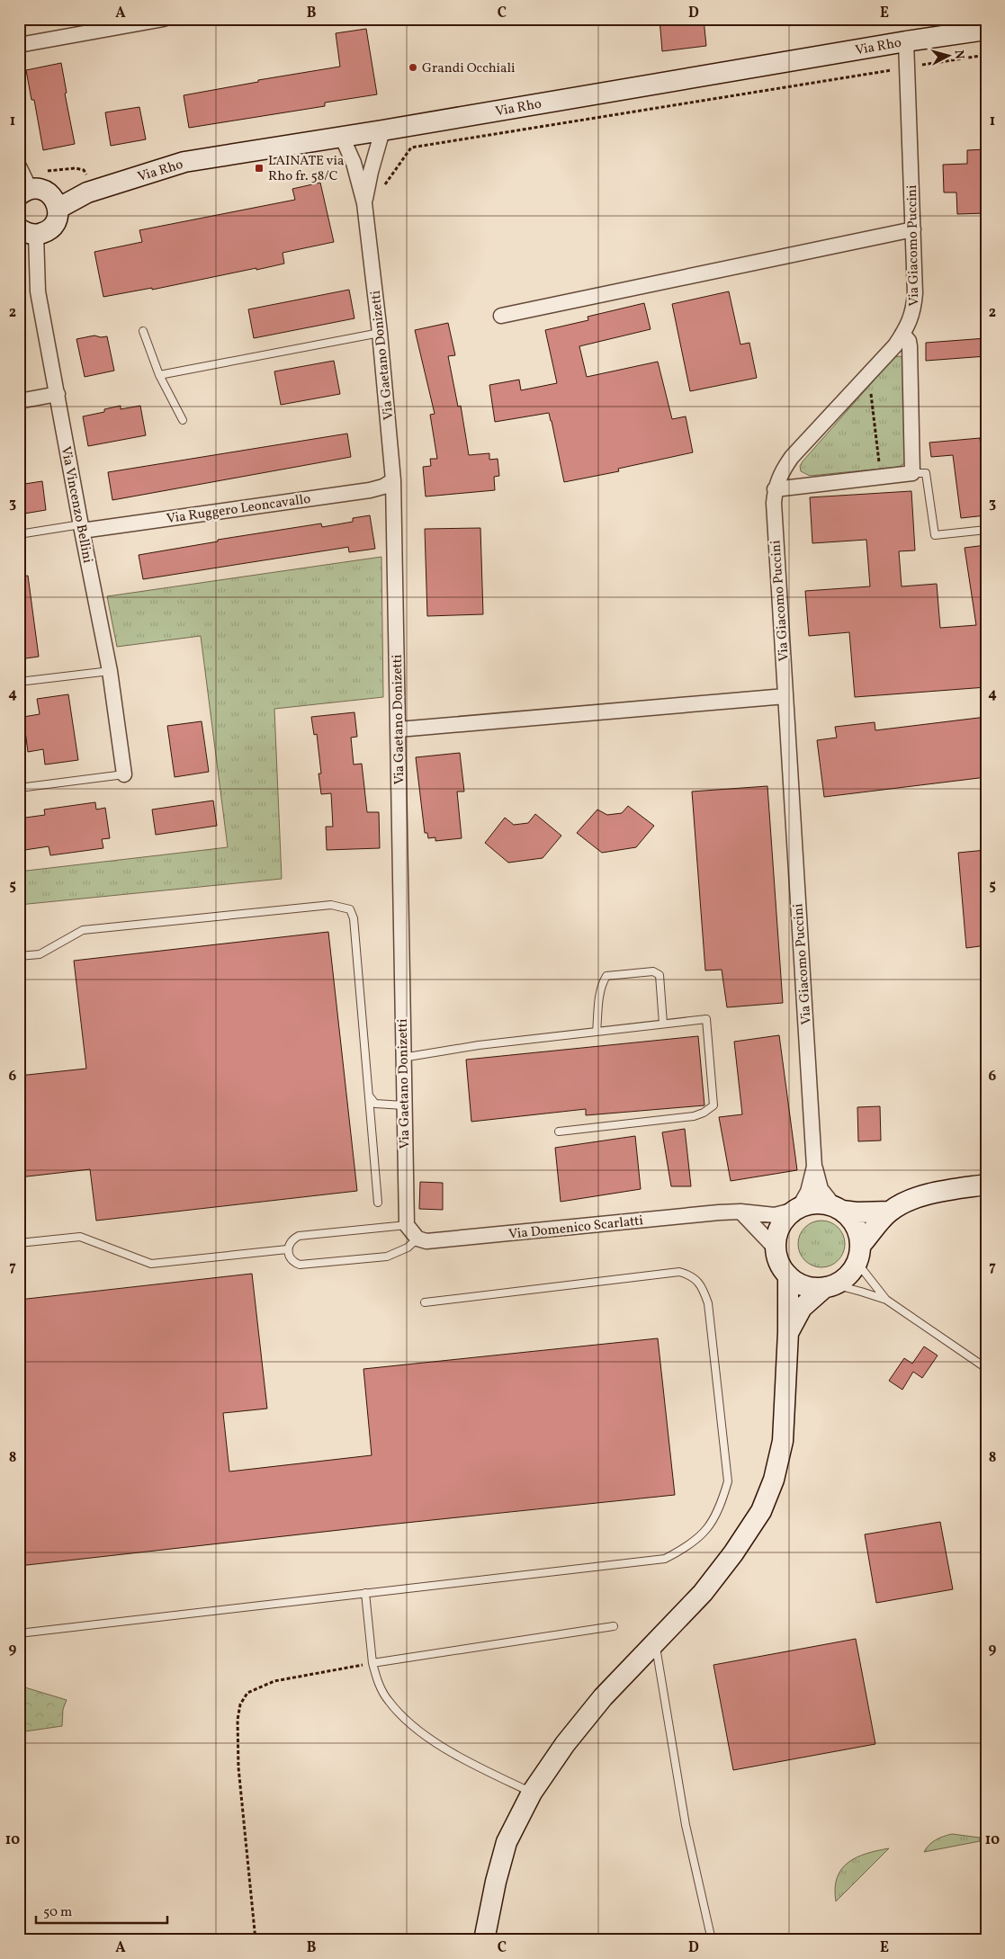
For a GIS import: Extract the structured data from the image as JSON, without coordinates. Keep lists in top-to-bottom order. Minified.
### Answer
{"streets":{"main road":["Via Rho"],"street":["Via Giacomo Puccini","Via Gaetano Donizetti","Via Vincenzo Bellini","Via Ruggero Leoncavallo","Via Domenico Scarlatti"]},"crossings":[["Via Rho","Via Giacomo Puccini"],["Via Rho","Via Gaetano Donizetti"],["Via Giacomo Puccini","Via Domenico Scarlatti"],["Via Gaetano Donizetti","Via Ruggero Leoncavallo"],["Via Gaetano Donizetti","Via Domenico Scarlatti"],["Via Vincenzo Bellini","Via Ruggero Leoncavallo"]],"places":{"other":["Grandi Occhiali"],"transit":["LAINATE via Rho fr. 58/C"]},"scale_bar":"50 m","north":"right","grid":{"columns":["A","B","C","D","E"],"rows":["1","2","3","4","5","6","7","8","9","10"]}}
